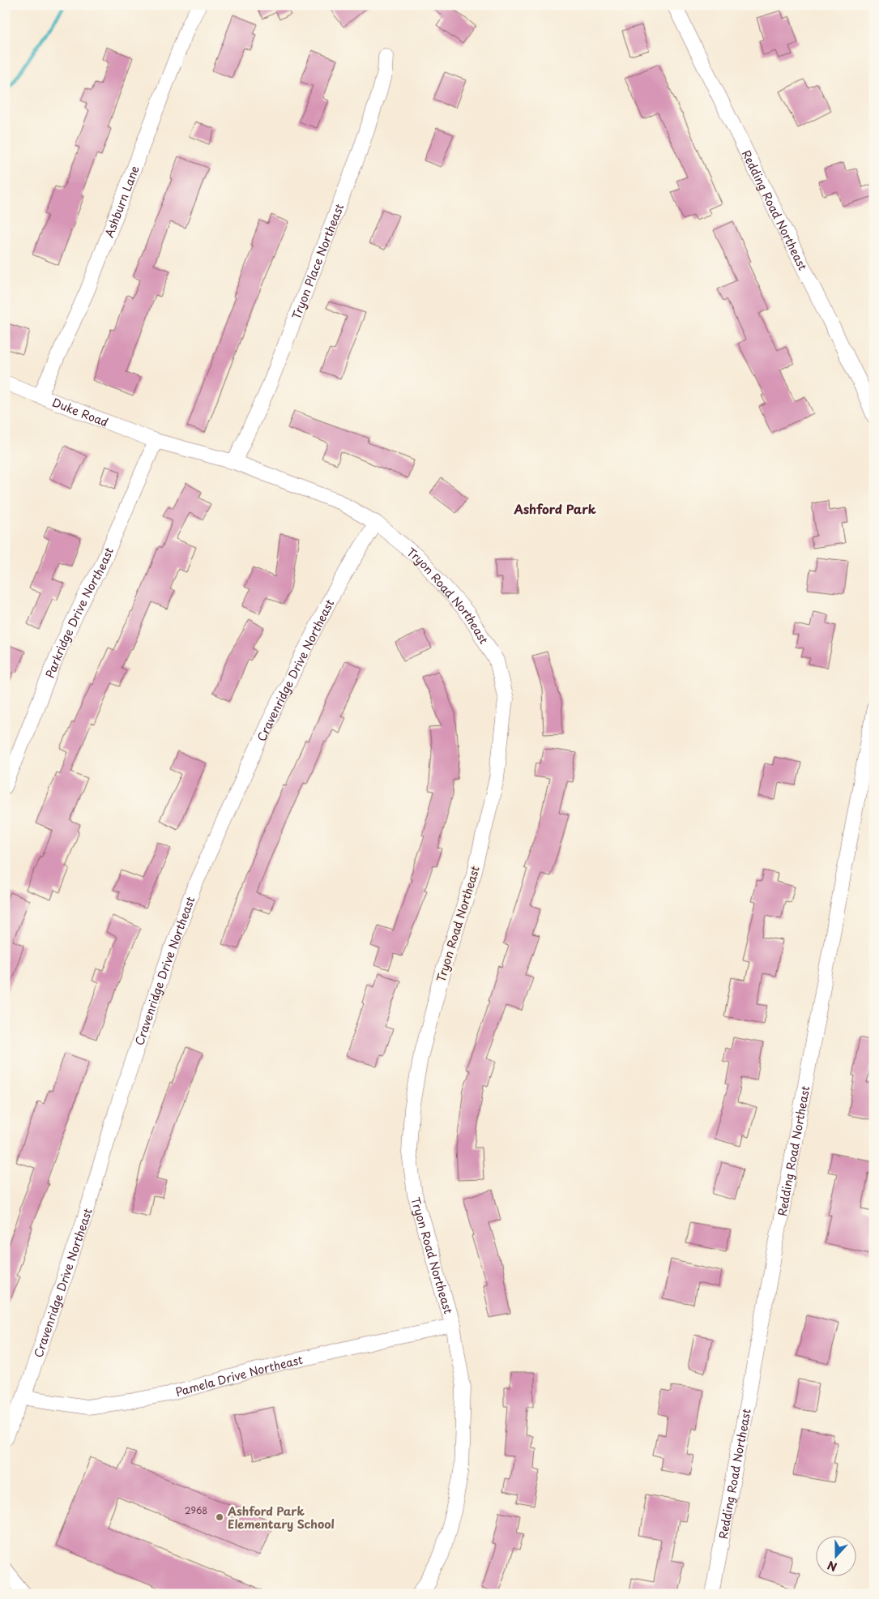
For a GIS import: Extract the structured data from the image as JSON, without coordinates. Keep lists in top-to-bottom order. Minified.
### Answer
{"streets":{"street":["Ashburn Lane","Redding Road Northeast","Tryon Place Northeast","Duke Road","Tryon Road Northeast","Parkridge Drive Northeast","Cravenridge Drive Northeast","Pamela Drive Northeast"]},"crossings":[["Ashburn Lane","Duke Road"],["Tryon Place Northeast","Tryon Road Northeast"],["Duke Road","Tryon Road Northeast"],["Duke Road","Parkridge Drive Northeast"],["Tryon Road Northeast","Parkridge Drive Northeast"],["Tryon Road Northeast","Cravenridge Drive Northeast"],["Tryon Road Northeast","Pamela Drive Northeast"],["Cravenridge Drive Northeast","Pamela Drive Northeast"]],"districts":["Ashford Park"],"places":["Ashford Park Elementary School"],"house_numbers":["2968"],"north":"bottom"}
